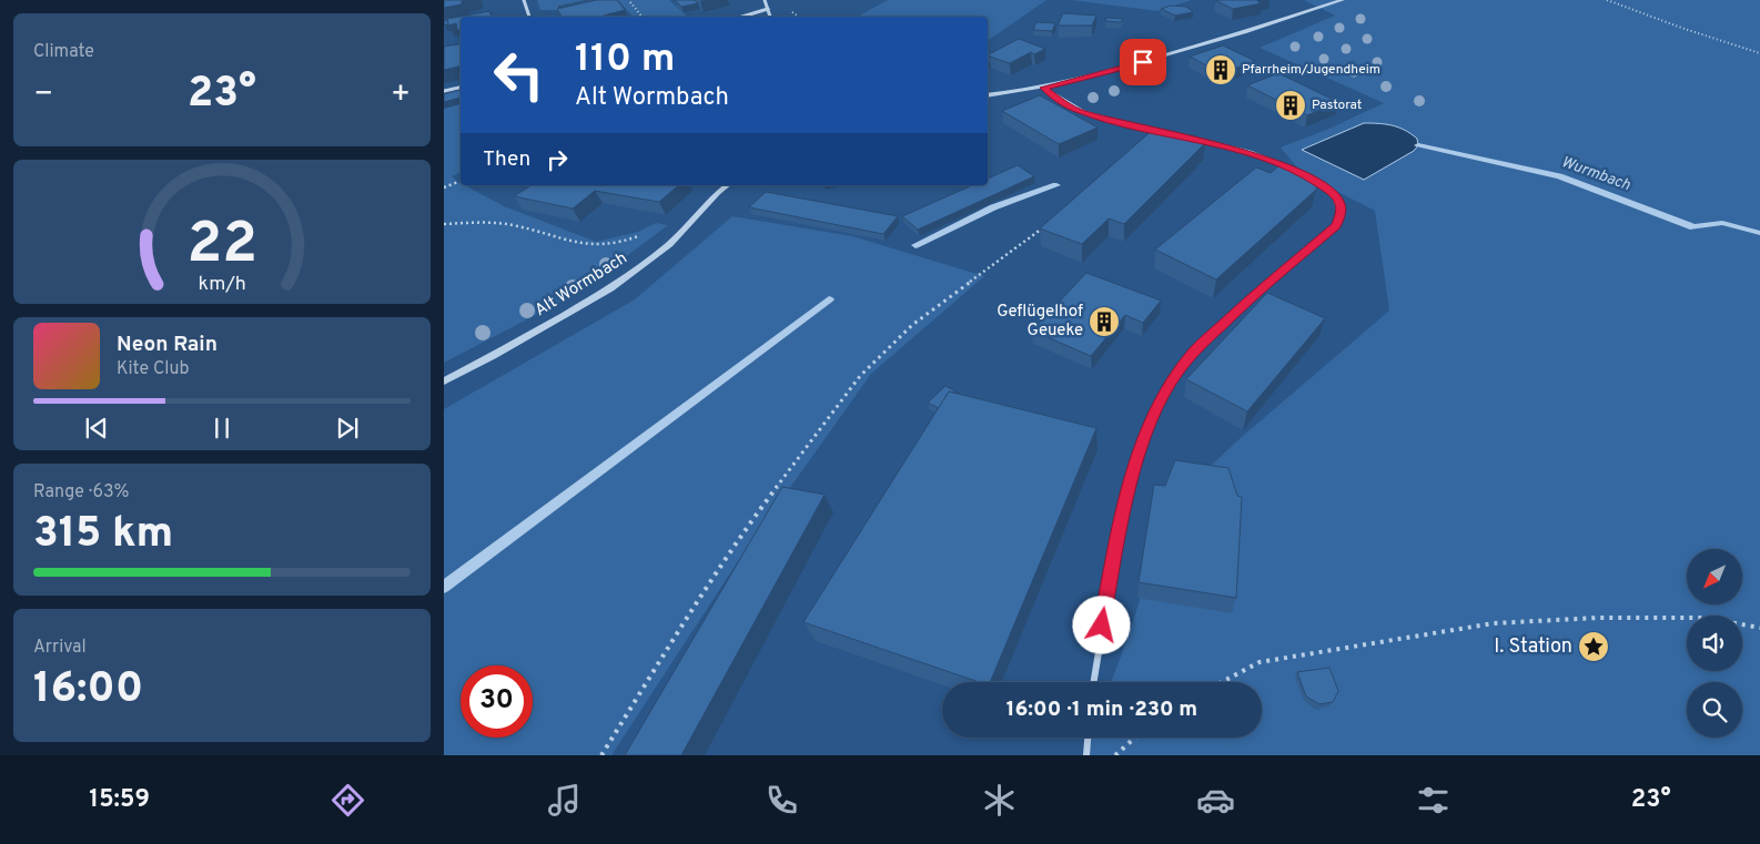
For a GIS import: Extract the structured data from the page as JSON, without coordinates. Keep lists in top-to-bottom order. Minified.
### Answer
{"streets":{"street":["Alt Wormbach"]},"water":["Wurmbach"],"places":{"building":["Pfarrheim/Jugendheim","Pastorat","Geflügelhof Geueke"],"place":["I. Station"]},"north":"bottom left","page":{"tile":["Climate",["Range · 63%","315 km"],["Arrival","16:00"]],"turn":["110 m","Alt Wormbach"],"heat":["−","23°","+"],"then":"Then","song":["Neon Rain","Kite Club"],"limit":"30","trip":"16:00 · 1 min · 230 m","tabs":["15:59","23°"],"gauge":["22","km/h"]}}
